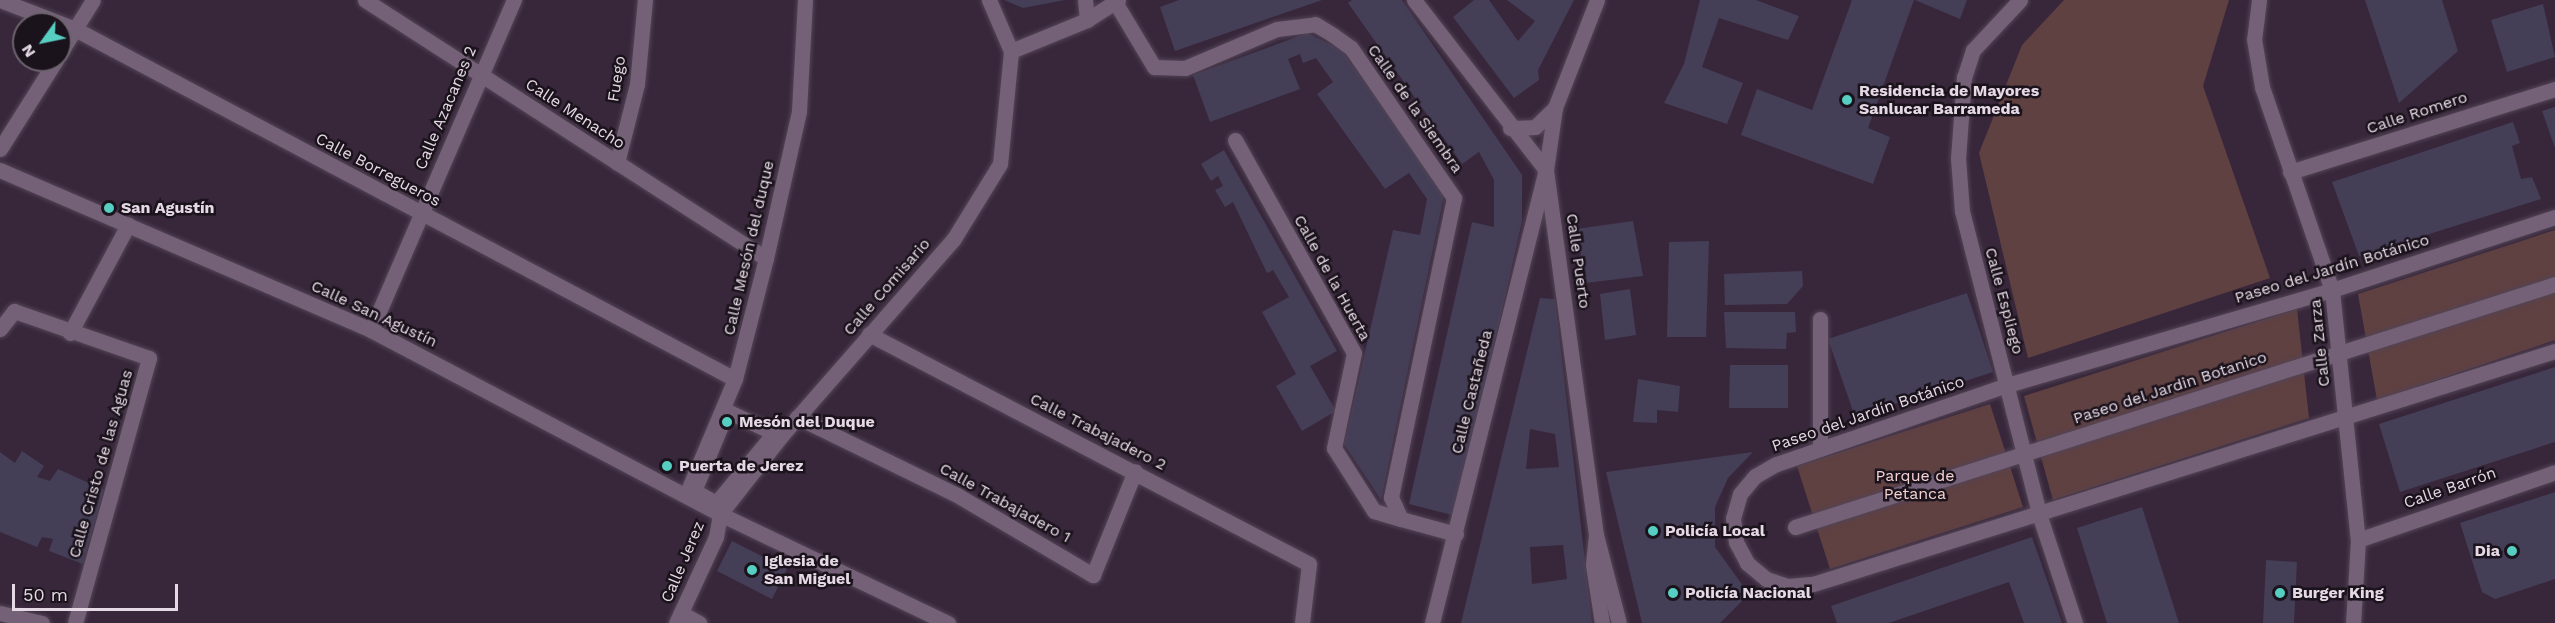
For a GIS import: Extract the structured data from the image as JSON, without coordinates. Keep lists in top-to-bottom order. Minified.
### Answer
{"streets":{"street":["Fuego","Calle Azacanes 2","Calle de la Siembra","Calle Romero","Calle Menacho","Calle Borregueros","Calle Mesón del duque","Calle Puerto","Paseo del Jardín Botánico","Calle de la Huerta","Calle Comisario","Calle Espliego","Calle San Agustín","Calle Zarza","Paseo del Jardin Botanico","Calle Castañeda","Calle Trabajadero 2","Calle Cristo de las Aguas","Calle Barrón","Calle Trabajadero 1","Calle Jerez"]},"crossings":[["Fuego","Calle Menacho"],["Calle Azacanes 2","Calle Menacho"],["Calle Azacanes 2","Calle Borregueros"],["Calle Azacanes 2","Calle San Agustín"],["Calle de la Siembra","Calle de la Huerta"],["Calle Romero","Calle Zarza"],["Calle Menacho","Calle Mesón del duque"],["Calle Borregueros","Calle Mesón del duque"],["Calle Mesón del duque","Calle San Agustín"],["Calle Puerto","Calle Castañeda"],["Paseo del Jardín Botánico","Calle Espliego"],["Paseo del Jardín Botánico","Calle Zarza"],["Calle Comisario","Calle San Agustín"],["Calle Comisario","Calle Trabajadero 2"],["Calle Comisario","Calle Trabajadero 1"],["Calle Comisario","Calle Jerez"],["Calle Espliego","Paseo del Jardin Botanico"],["Calle San Agustín","Calle Jerez"],["Calle Zarza","Paseo del Jardin Botanico"],["Calle Zarza","Calle Barrón"],["Calle Trabajadero 2","Calle Trabajadero 1"]],"parks":["Parque de Petanca"],"places":["Residencia de Mayores Sanlucar Barrameda","San Agustín","Mesón del Duque","Puerta de Jerez","Policía Local","Dia","Iglesia de San Miguel","Policía Nacional","Burger King"],"scale_bar":"50 m","north":"bottom left"}
